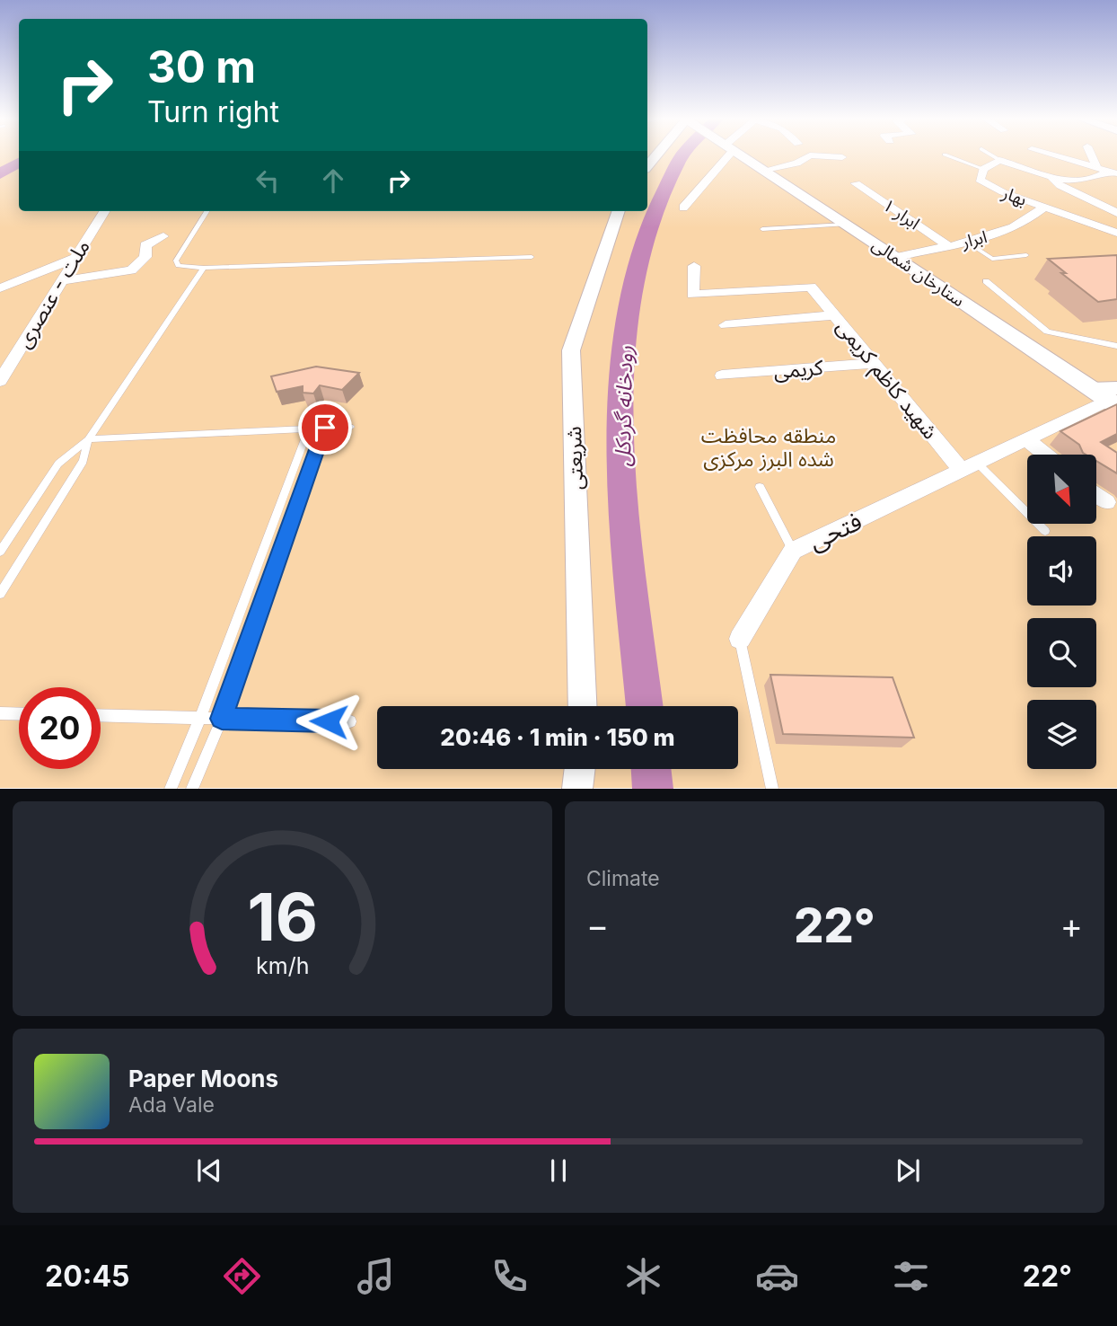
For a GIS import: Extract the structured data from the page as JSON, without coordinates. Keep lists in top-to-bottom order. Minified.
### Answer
{"streets":{"main road":["ستارخان شمالی"],"street":["بهار","ابرار ۱","ابرار","ملت - عنصری","کریمی","شهید کاظم کریمی","شریعتی","فتحی"]},"crossings":[["بهار","ابرار"],["ابرار ۱","ابرار"],["ابرار","ستارخان شمالی"],["ستارخان شمالی","فتحی"],["کریمی","شهید کاظم کریمی"],["شهید کاظم کریمی","فتحی"]],"water":["رودخانه گردکل"],"parks":["منطقه محافظت شده البرز مرکزی"],"north":"bottom right","page":{"turn":["30 m","Turn right"],"limit":"20","trip":"20:46 · 1 min · 150 m","tile":"Climate","heat":["−","22°","+"],"song":["Paper Moons","Ada Vale"],"tabs":["20:45","22°"],"gauge":["16","km/h"]}}
